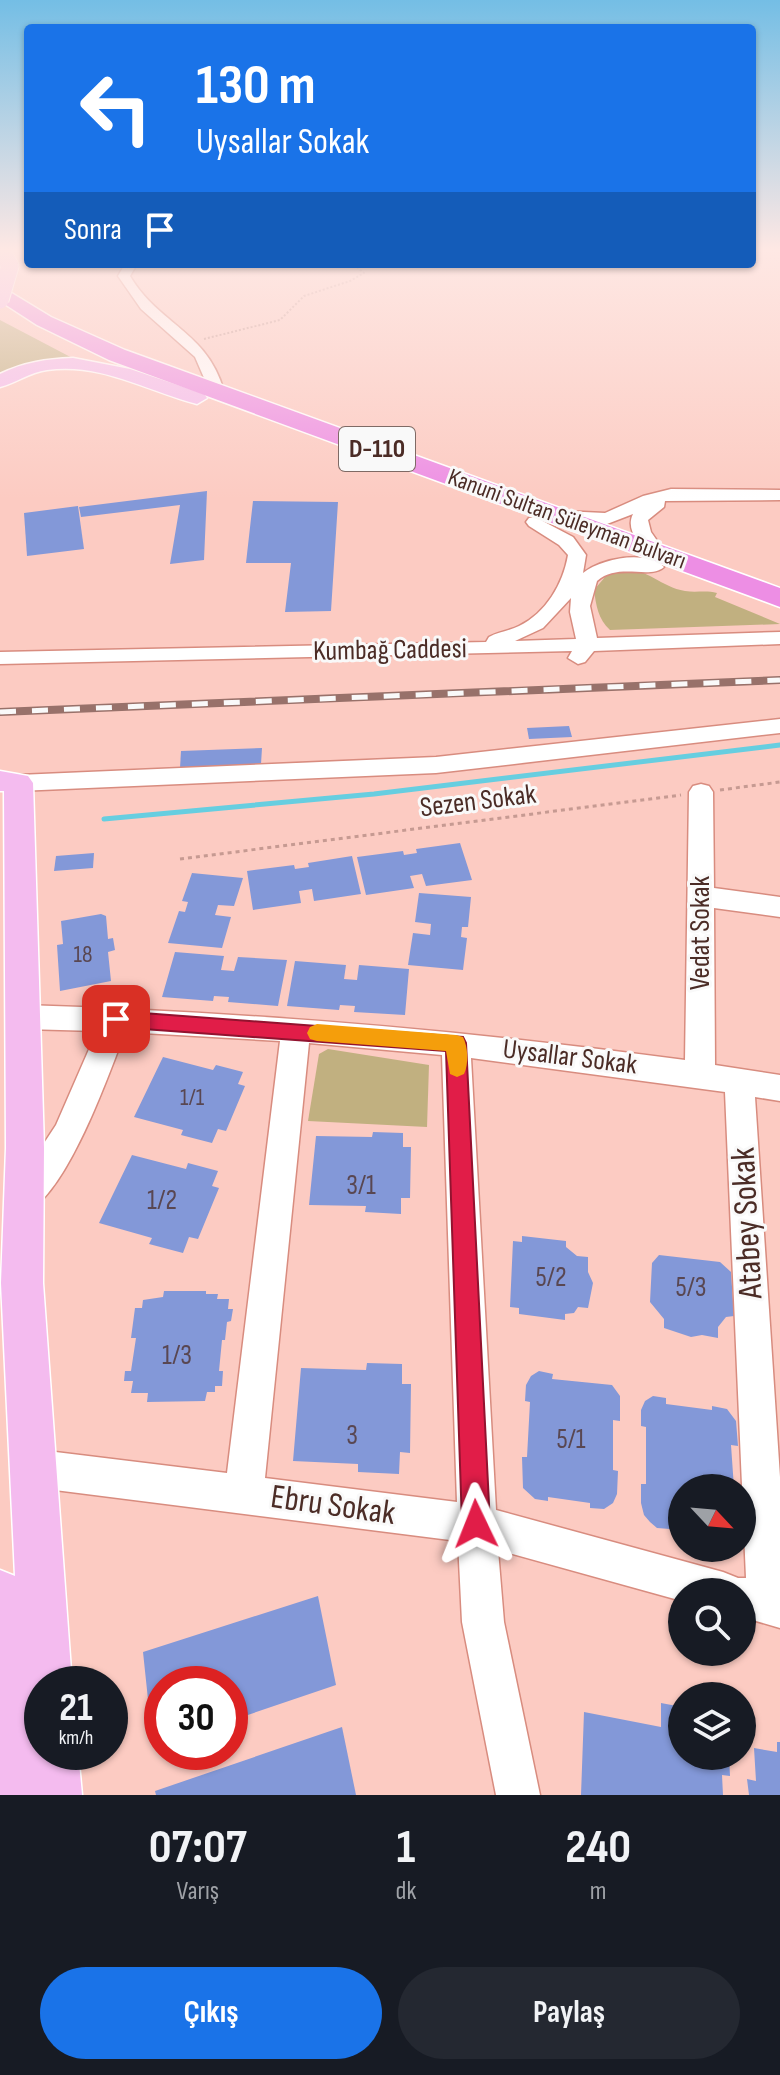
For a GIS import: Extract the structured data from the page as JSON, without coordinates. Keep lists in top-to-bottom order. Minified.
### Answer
{"streets":{"highway":["D-110","Kanuni Sultan Süleyman Bulvarı"],"street":["Kumbağ Caddesi","Vedat Sokak","Uysallar Sokak","Atabey Sokak","Ebru Sokak"],"path":["Sezen Sokak"]},"crossings":[["Kanuni Sultan Süleyman Bulvarı","Kumbağ Caddesi"],["Sezen Sokak","Vedat Sokak"],["Vedat Sokak","Uysallar Sokak"],["Uysallar Sokak","Atabey Sokak"]],"house_numbers":["18","1/1","3/1","1/2","5/2","5/3","1/3","3","5/1"],"north":"bottom right","page":{"turn":["130 m","Uysallar Sokak"],"then":"Sonra","speed":"21 km/h","limit":"30","eta":["07:07","Varış","1","dk","240","m"],"buttons":["Çıkış","Paylaş"]}}
